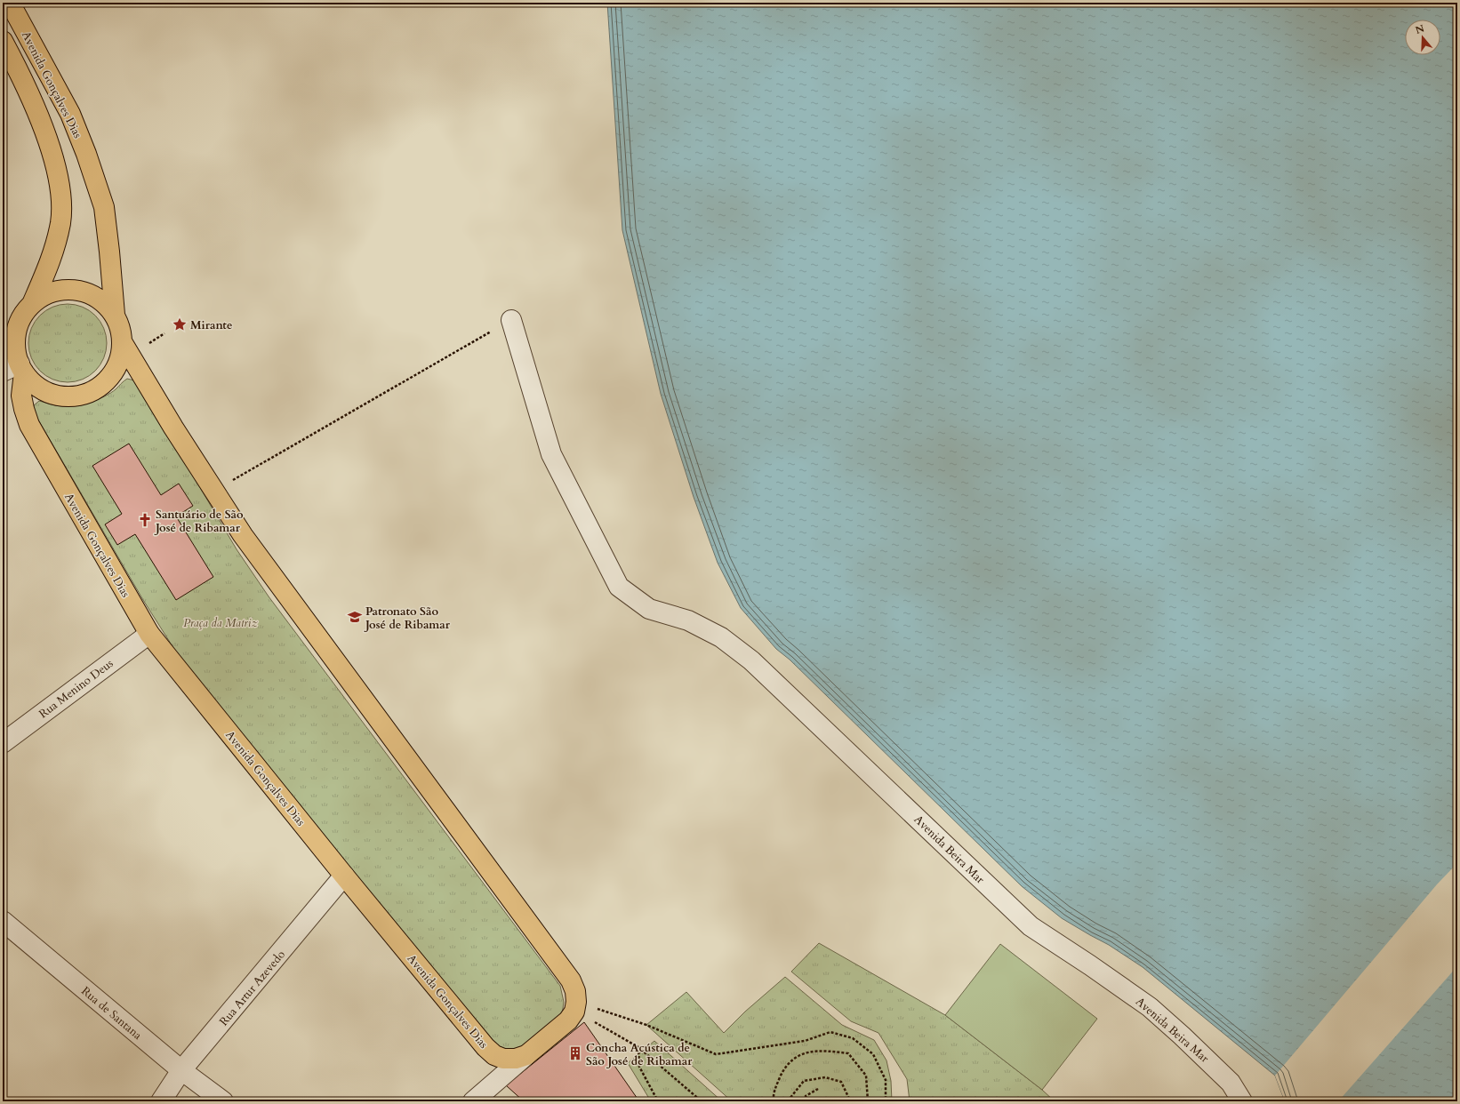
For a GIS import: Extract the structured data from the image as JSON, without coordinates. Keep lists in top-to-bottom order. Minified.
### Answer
{"streets":{"main road":["Avenida Gonçalves Dias"],"street":["Rua Menino Deus","Avenida Beira Mar","Rua Artur Azevedo","Rua de Santana"]},"crossings":[["Avenida Gonçalves Dias","Rua Menino Deus"],["Avenida Gonçalves Dias","Rua Artur Azevedo"],["Rua Artur Azevedo","Rua de Santana"]],"parks":["Praça da Matriz"],"places":{"place":["Mirante"],"church":["Santuário de São José de Ribamar"],"school or university":["Patronato São José de Ribamar"],"building":["Concha Acústica de São José de Ribamar"]},"north":"top"}
